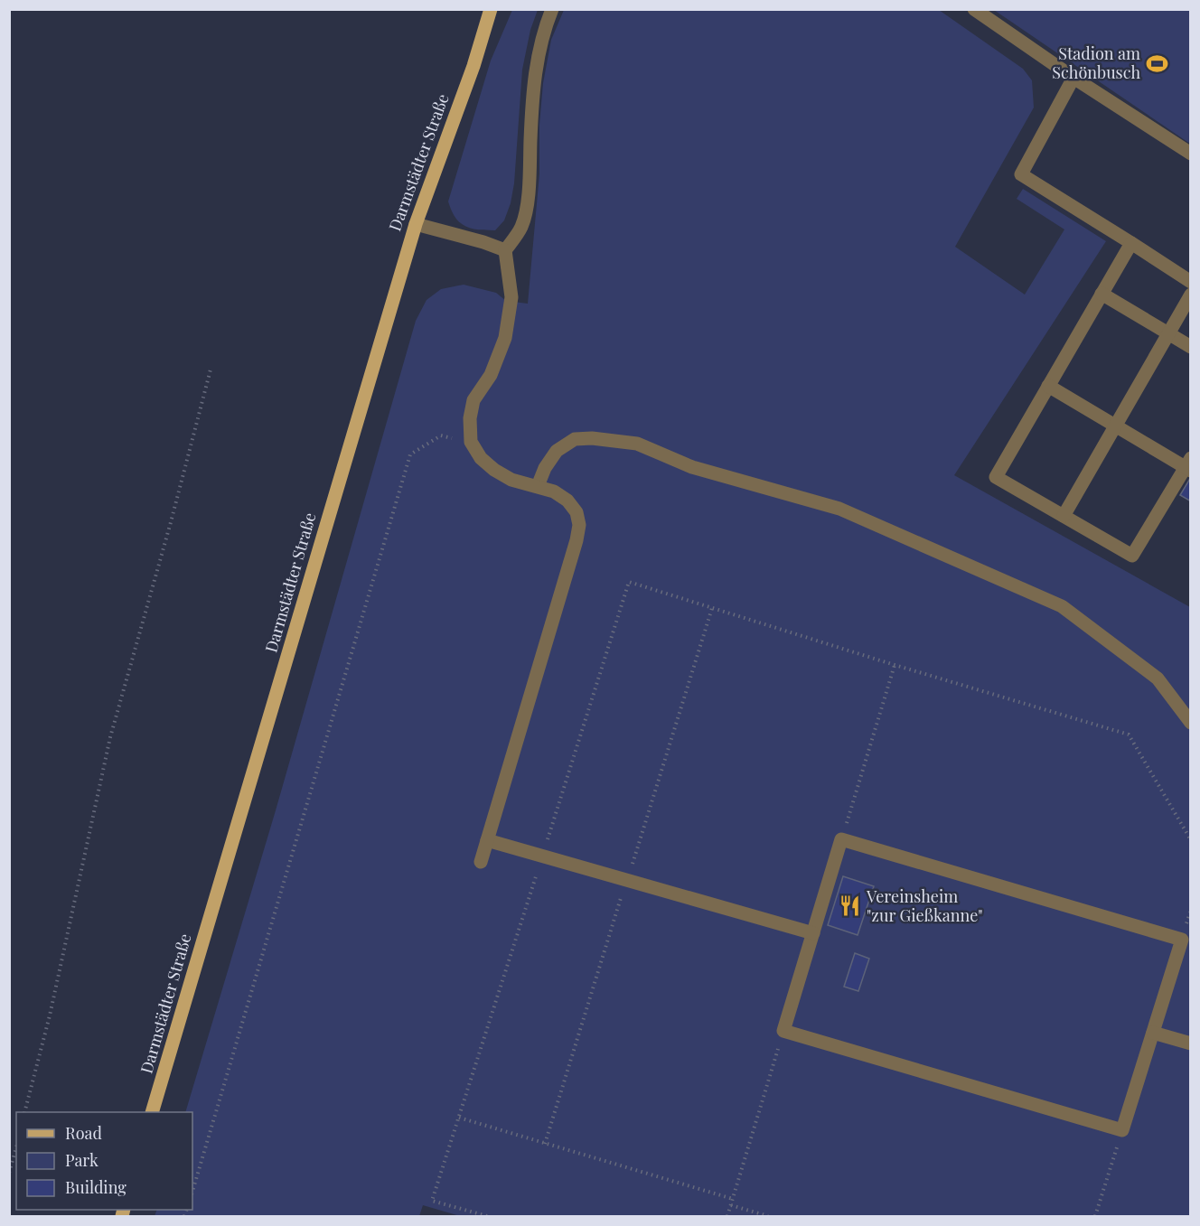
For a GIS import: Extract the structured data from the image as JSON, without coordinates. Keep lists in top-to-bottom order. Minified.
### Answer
{"streets":{"main road":["Darmstädter Straße"]},"places":{"sports":["Stadion am Schönbusch"],"restaurant":["Vereinsheim \"zur Gießkanne\""]},"legend":["Road","Park","Building"]}
